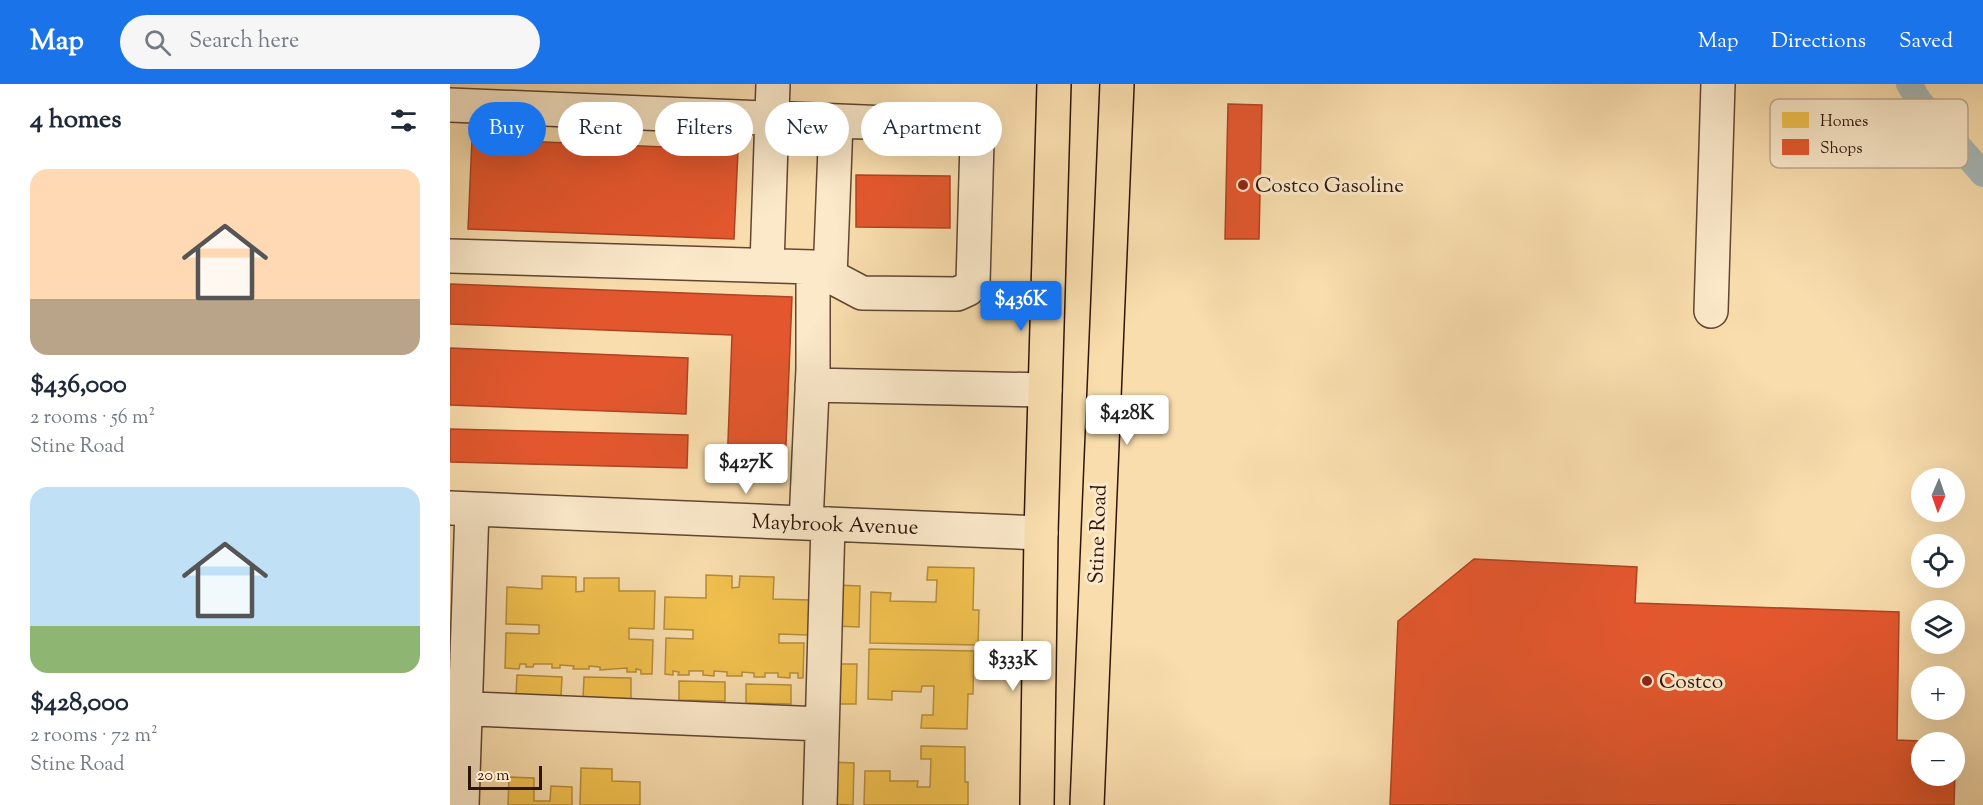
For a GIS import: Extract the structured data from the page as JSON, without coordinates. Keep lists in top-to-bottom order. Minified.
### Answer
{"streets":{"main road":["Stine Road"],"street":["Maybrook Avenue"]},"places":["Costco Gasoline","Costco"],"legend":["Homes","Shops"],"scale_bar":"20 m","north":"bottom","page":{"header":"Map","search":"Search here","nav":["Map","Directions","Saved"],"heading":"4 homes","chip":["Buy","Rent","Filters","New","Apartment"],"list":[{"name":"$436,000","note":"2 rooms · 56 m² · Stine Road"},{"name":"$428,000","note":"2 rooms · 72 m² · Stine Road"}],"price":["$436K","$428K","$427K","$333K"],"map_buttons":["+","−"],"scale":"20 m"}}
